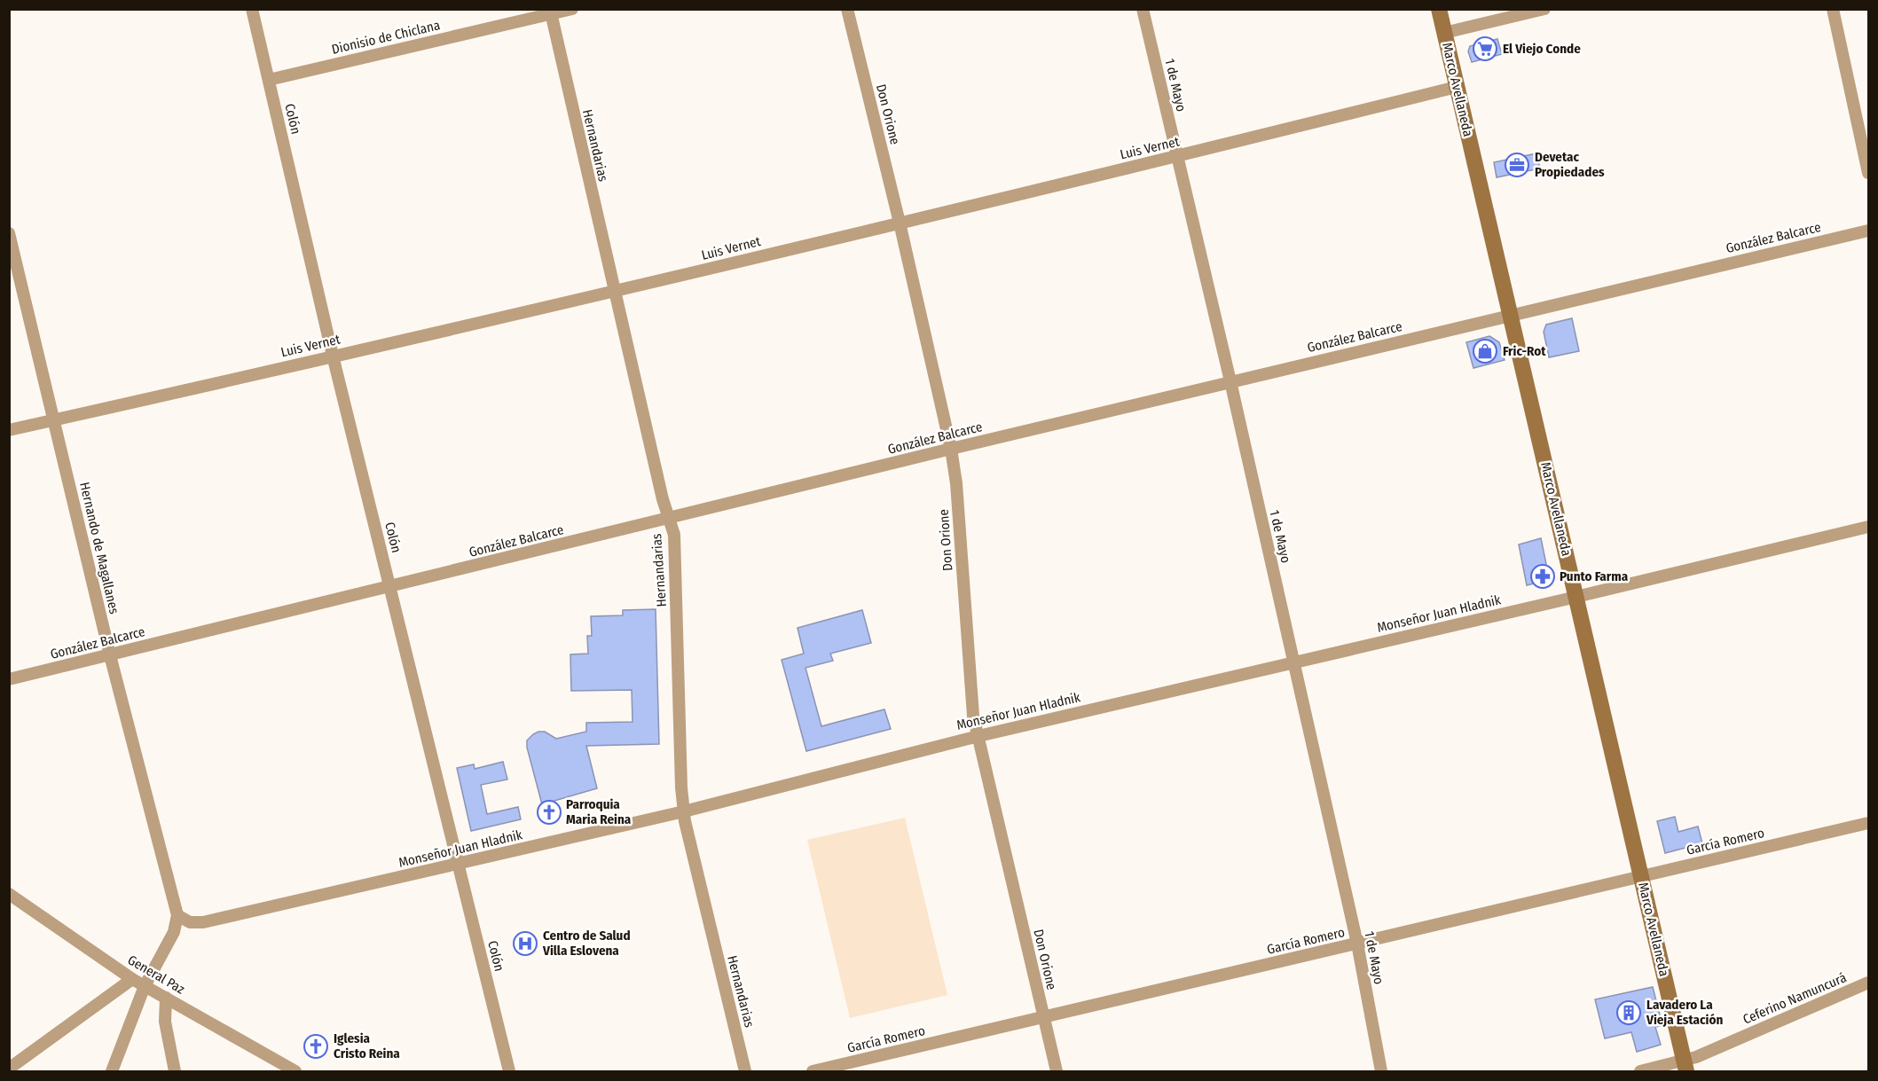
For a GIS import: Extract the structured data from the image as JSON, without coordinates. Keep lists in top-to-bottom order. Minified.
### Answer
{"streets":{"street":["Dionisio de Chiclana","1 de Mayo","Marco Avellaneda","Don Orione","Colón","Hernandarias","Luis Vernet","González Balcarce","Hernando de Magallanes","Monseñor Juan Hladnik","García Romero","General Paz","Ceferino Namuncurá"]},"crossings":[["Dionisio de Chiclana","Colón"],["Dionisio de Chiclana","Hernandarias"],["1 de Mayo","Luis Vernet"],["1 de Mayo","González Balcarce"],["1 de Mayo","Monseñor Juan Hladnik"],["1 de Mayo","García Romero"],["Marco Avellaneda","Luis Vernet"],["Marco Avellaneda","González Balcarce"],["Marco Avellaneda","Monseñor Juan Hladnik"],["Marco Avellaneda","García Romero"],["Marco Avellaneda","Ceferino Namuncurá"],["Don Orione","Luis Vernet"],["Don Orione","González Balcarce"],["Don Orione","Monseñor Juan Hladnik"],["Don Orione","García Romero"],["Colón","Luis Vernet"],["Colón","González Balcarce"],["Colón","Monseñor Juan Hladnik"],["Hernandarias","Luis Vernet"],["Hernandarias","González Balcarce"],["Hernandarias","Monseñor Juan Hladnik"],["Luis Vernet","Hernando de Magallanes"],["González Balcarce","Hernando de Magallanes"],["Hernando de Magallanes","Monseñor Juan Hladnik"]],"places":{"supermarket":["El Viejo Conde"],"office":["Devetac Propiedades"],"shop":["Fric-Rot"],"pharmacy":["Punto Farma"],"church":["Parroquia Maria Reina","Iglesia Cristo Reina"],"hospital":["Centro de Salud Villa Eslovena"],"building":["Lavadero La Vieja Estación"]}}
